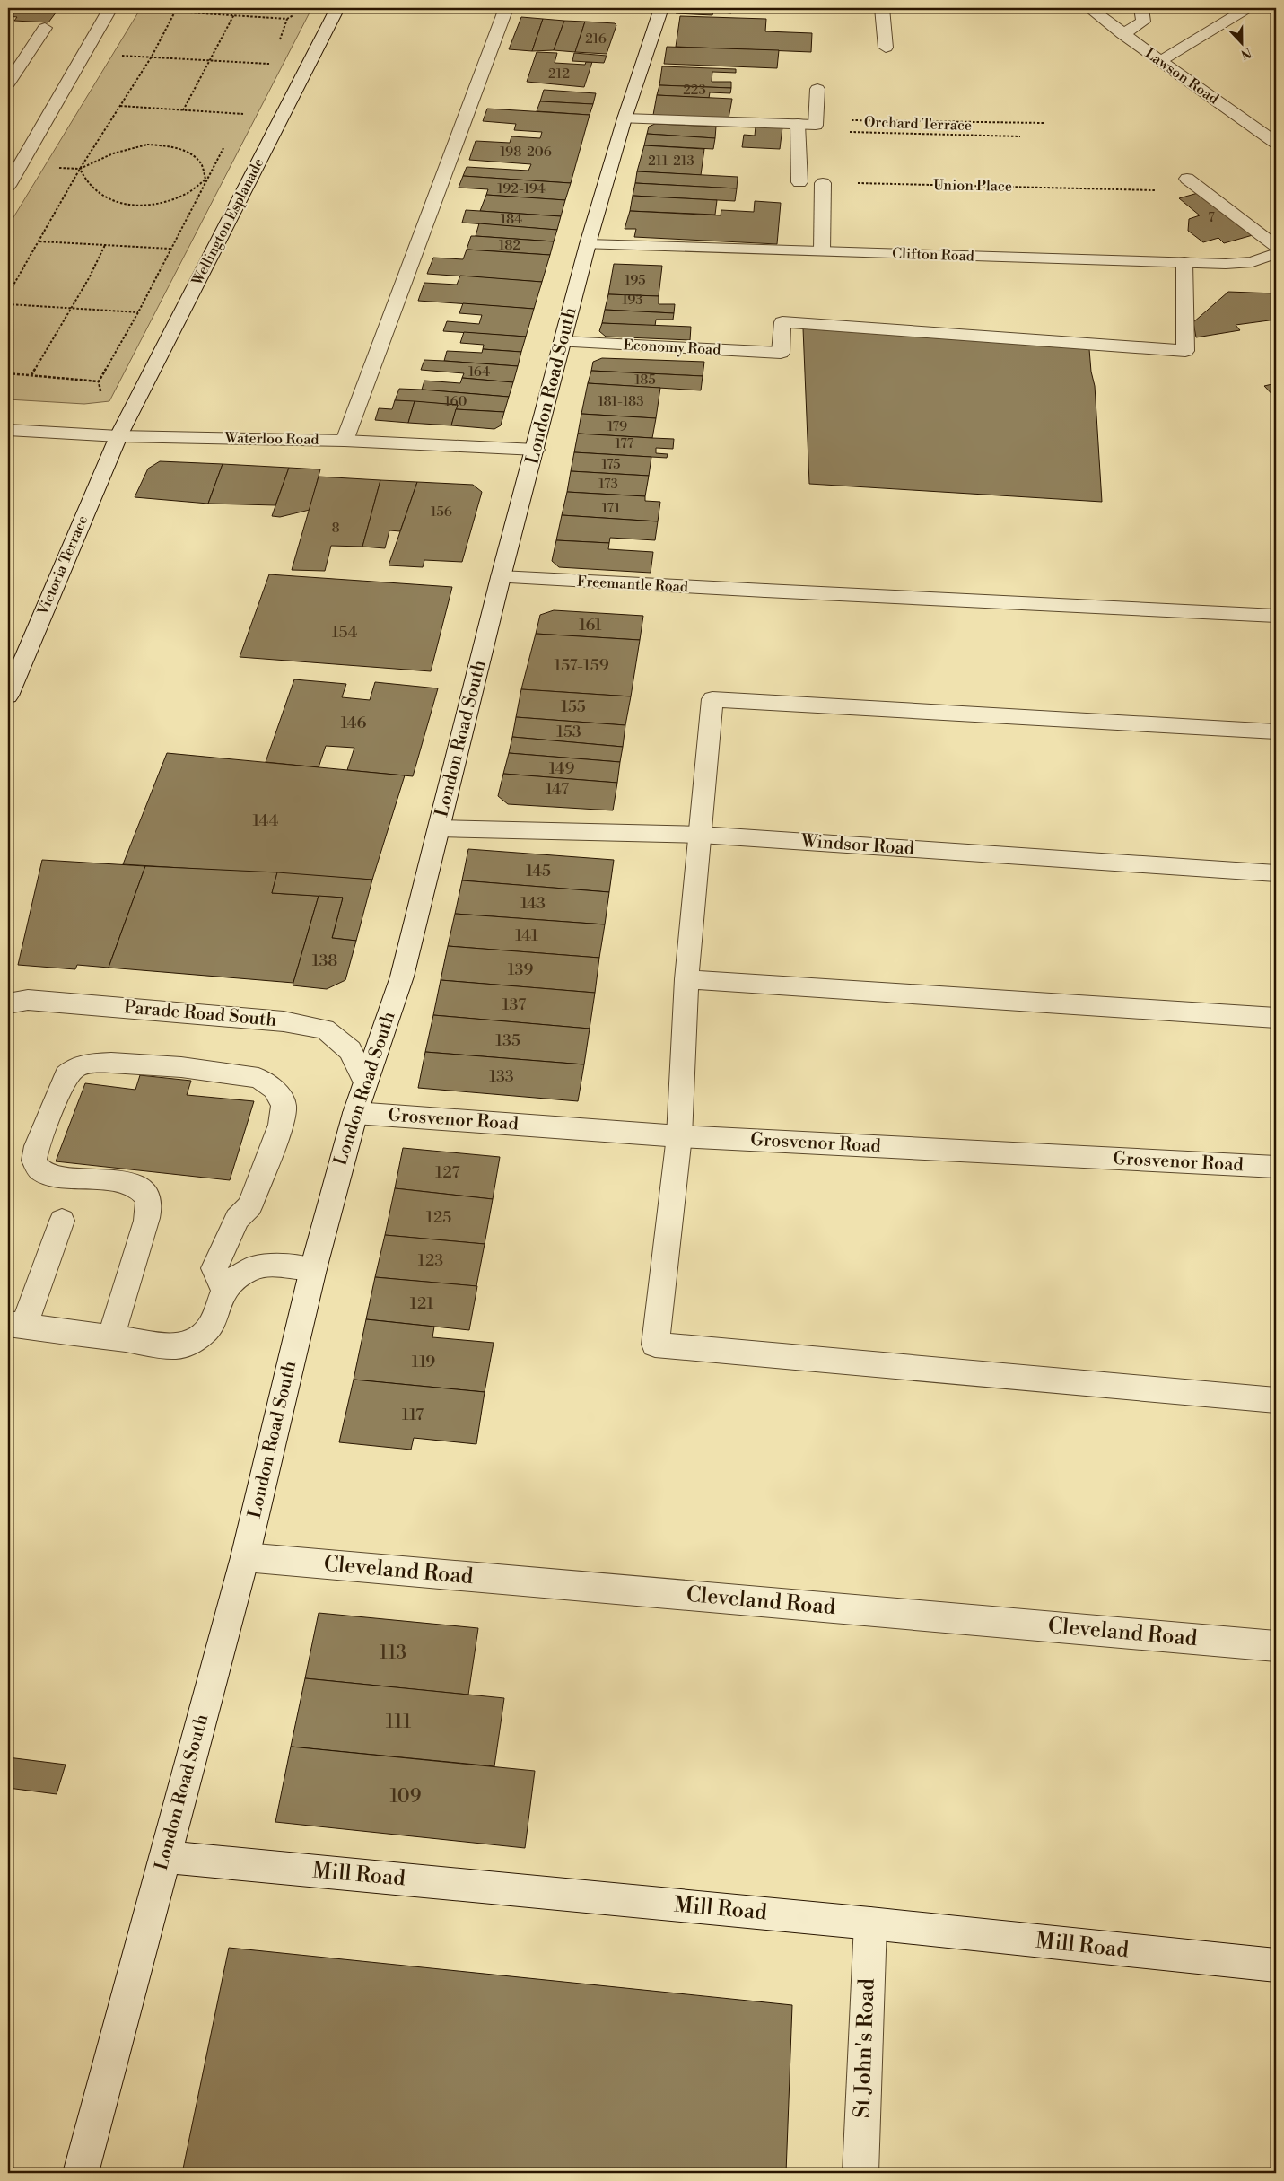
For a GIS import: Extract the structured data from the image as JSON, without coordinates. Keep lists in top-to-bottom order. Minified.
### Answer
{"streets":{"street":["Lawson Road","Wellington Esplanade","Clifton Road","Economy Road","London Road South","Waterloo Road","Victoria Terrace","Freemantle Road","Windsor Road","Parade Road South","Grosvenor Road","Cleveland Road","Mill Road","St John's Road"],"path":["Orchard Terrace","Union Place"]},"crossings":[["Wellington Esplanade","Waterloo Road"],["Wellington Esplanade","Victoria Terrace"],["Clifton Road","Economy Road"],["Clifton Road","London Road South"],["Economy Road","London Road South"],["London Road South","Waterloo Road"],["London Road South","Freemantle Road"],["London Road South","Windsor Road"],["London Road South","Parade Road South"],["London Road South","Grosvenor Road"],["London Road South","Cleveland Road"],["London Road South","Mill Road"],["Waterloo Road","Victoria Terrace"],["Mill Road","St John's Road"]],"house_numbers":["216","212","223","198-206","211-213","192-194","7","184","182","195","193","164","185","160","181-183","179","177","175","173","171","156","8","161","154","157-159","155","146","153","149","147","144","145","143","141","138","139","137","135","133","127","125","123","121","119","117","113","111","109"],"north":"bottom"}
